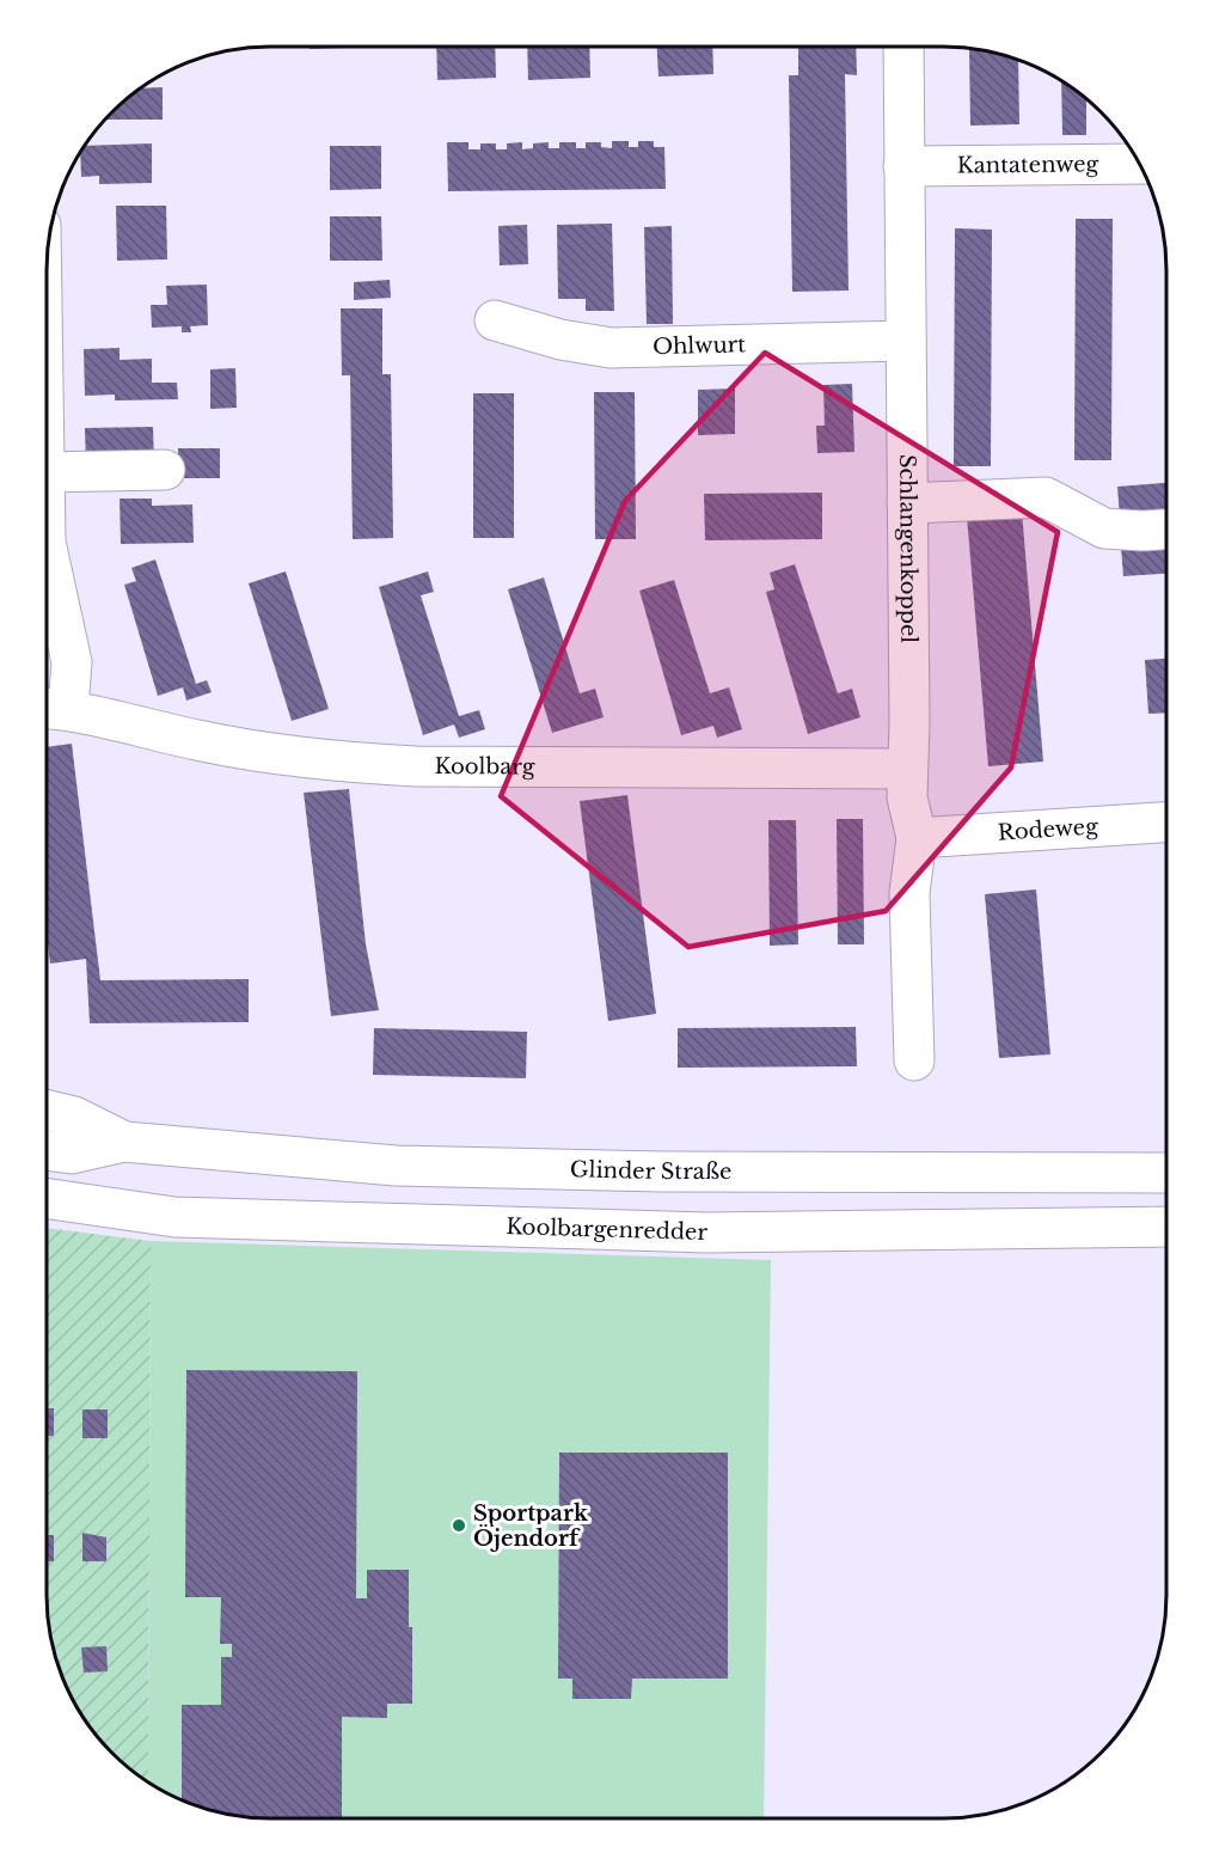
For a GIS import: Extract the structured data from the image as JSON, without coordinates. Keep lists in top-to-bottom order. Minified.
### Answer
{"streets":{"street":["Kantatenweg","Ohlwurt","Schlangenkoppel","Koolbarg","Rodeweg","Glinder Straße","Koolbargenredder"]},"crossings":[["Kantatenweg","Schlangenkoppel"],["Ohlwurt","Schlangenkoppel"],["Schlangenkoppel","Koolbarg"],["Schlangenkoppel","Rodeweg"]],"places":["Sportpark Öjendorf"]}
